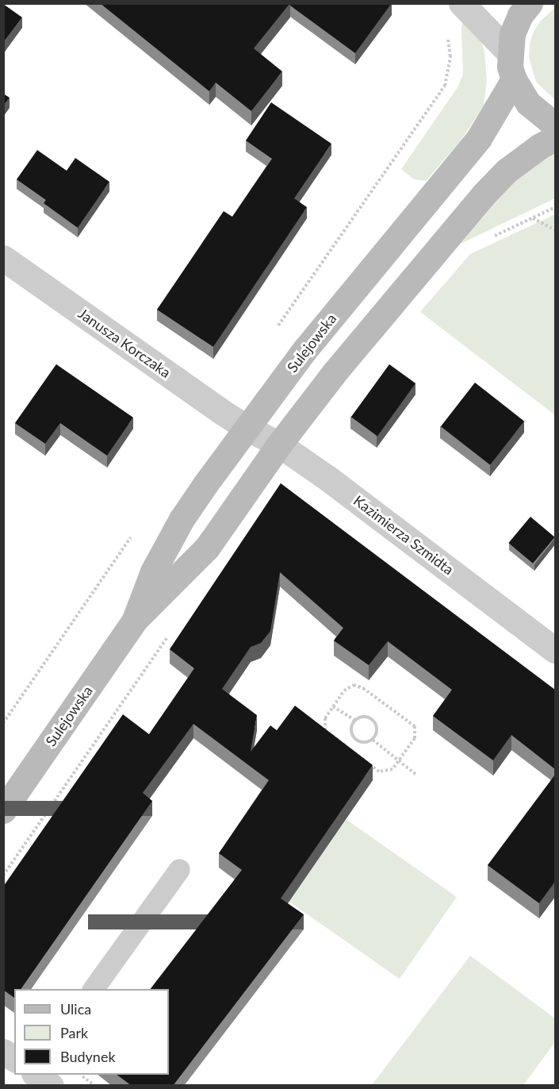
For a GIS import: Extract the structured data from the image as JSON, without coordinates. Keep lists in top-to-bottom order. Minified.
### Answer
{"streets":{"main road":["Sulejowska"],"street":["Janusza Korczaka","Kazimierza Szmidta"]},"crossings":[["Janusza Korczaka","Sulejowska"],["Janusza Korczaka","Kazimierza Szmidta"],["Sulejowska","Kazimierza Szmidta"]],"legend":["Ulica","Park","Budynek"]}
